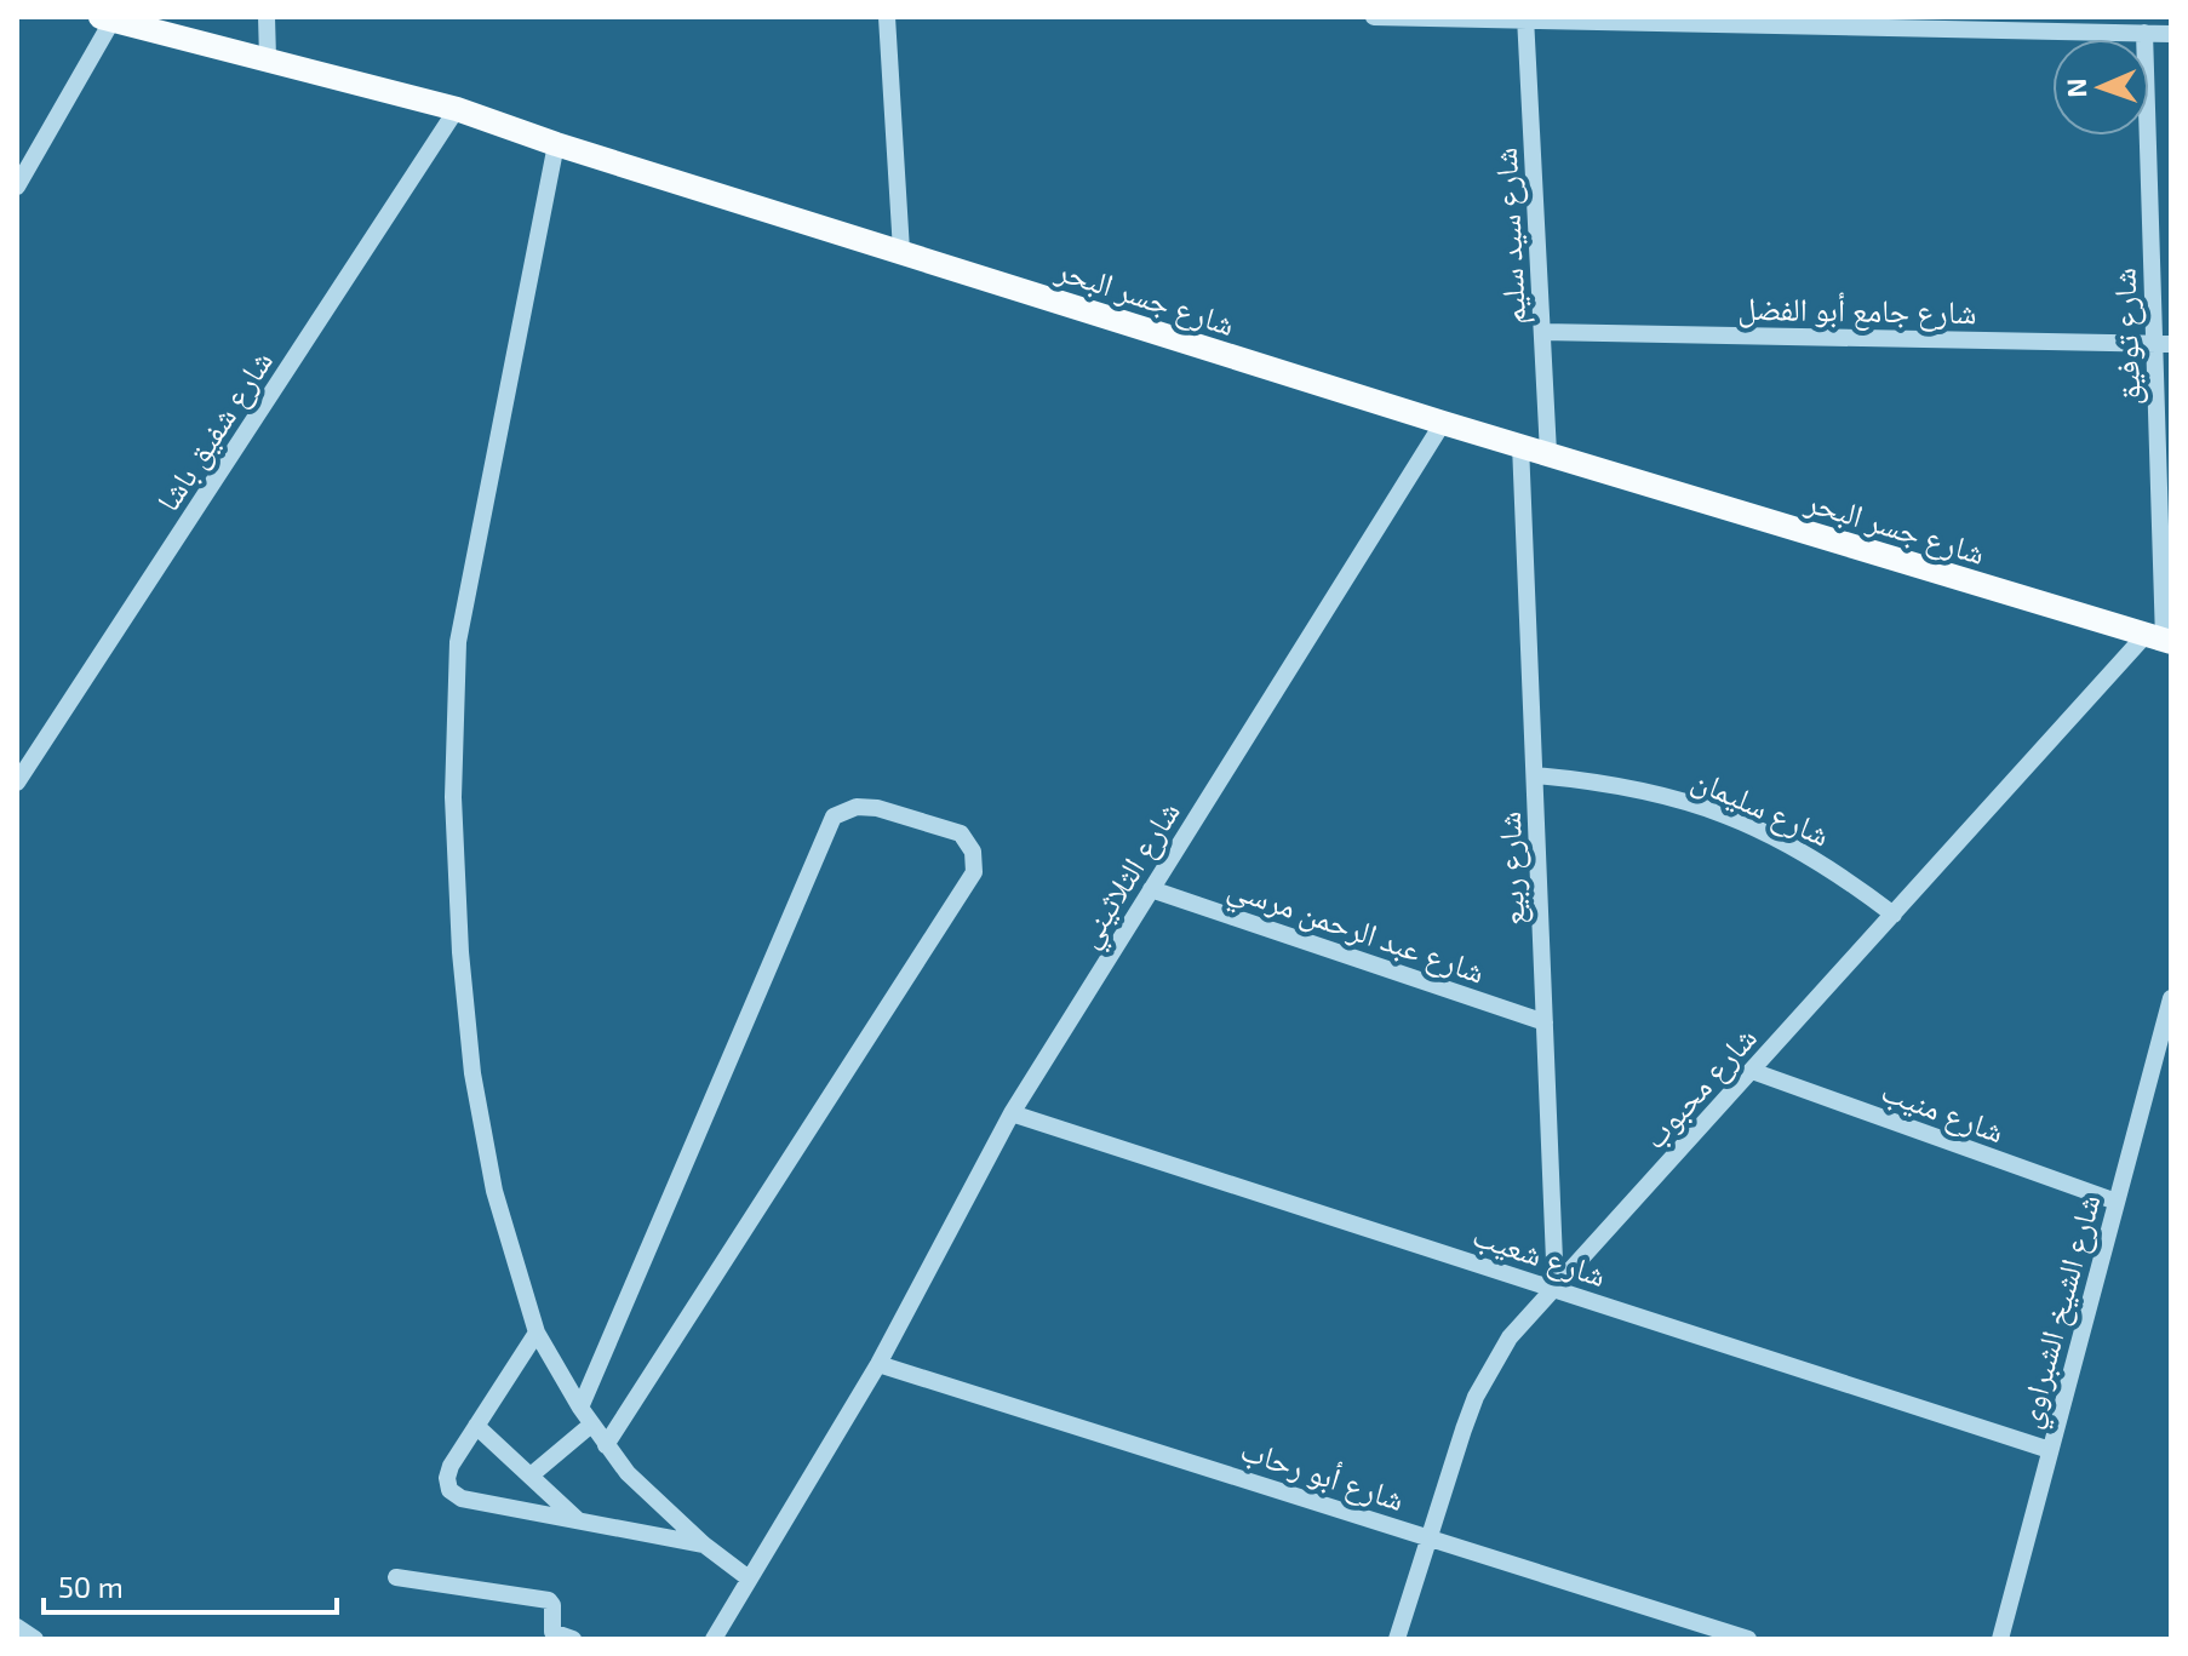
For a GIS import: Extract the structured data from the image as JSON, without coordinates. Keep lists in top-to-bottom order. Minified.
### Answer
{"streets":{"main road":["شارع جسر البحر"],"street":["شارع سيد سليم","شارع جامع أبو الفضل","شارع توفيق","شارع شفيق باشا","شارع سليمان","شارع ربيع","شارع الثلاثيني","شارع عبد الرحمن مرسي","شارع محبوب","شارع منيب","شارع شعيب","شارع الشيخ الشبراوي","شارع أبو رحاب"]},"crossings":[["شارع سيد سليم","شارع جسر البحر"],["شارع سيد سليم","شارع جامع أبو الفضل"],["شارع جسر البحر","شارع توفيق"],["شارع جسر البحر","شارع شفيق باشا"],["شارع جسر البحر","شارع ربيع"],["شارع جسر البحر","شارع الثلاثيني"],["شارع جسر البحر","شارع محبوب"],["شارع جامع أبو الفضل","شارع توفيق"],["شارع توفيق","شارع محبوب"],["شارع سليمان","شارع ربيع"],["شارع سليمان","شارع محبوب"],["شارع ربيع","شارع عبد الرحمن مرسي"],["شارع ربيع","شارع محبوب"],["شارع ربيع","شارع شعيب"],["شارع الثلاثيني","شارع عبد الرحمن مرسي"],["شارع الثلاثيني","شارع شعيب"],["شارع الثلاثيني","شارع أبو رحاب"],["شارع محبوب","شارع منيب"],["شارع محبوب","شارع شعيب"],["شارع محبوب","شارع أبو رحاب"],["شارع منيب","شارع الشيخ الشبراوي"],["شارع شعيب","شارع الشيخ الشبراوي"]],"scale_bar":"50 m","north":"left"}
